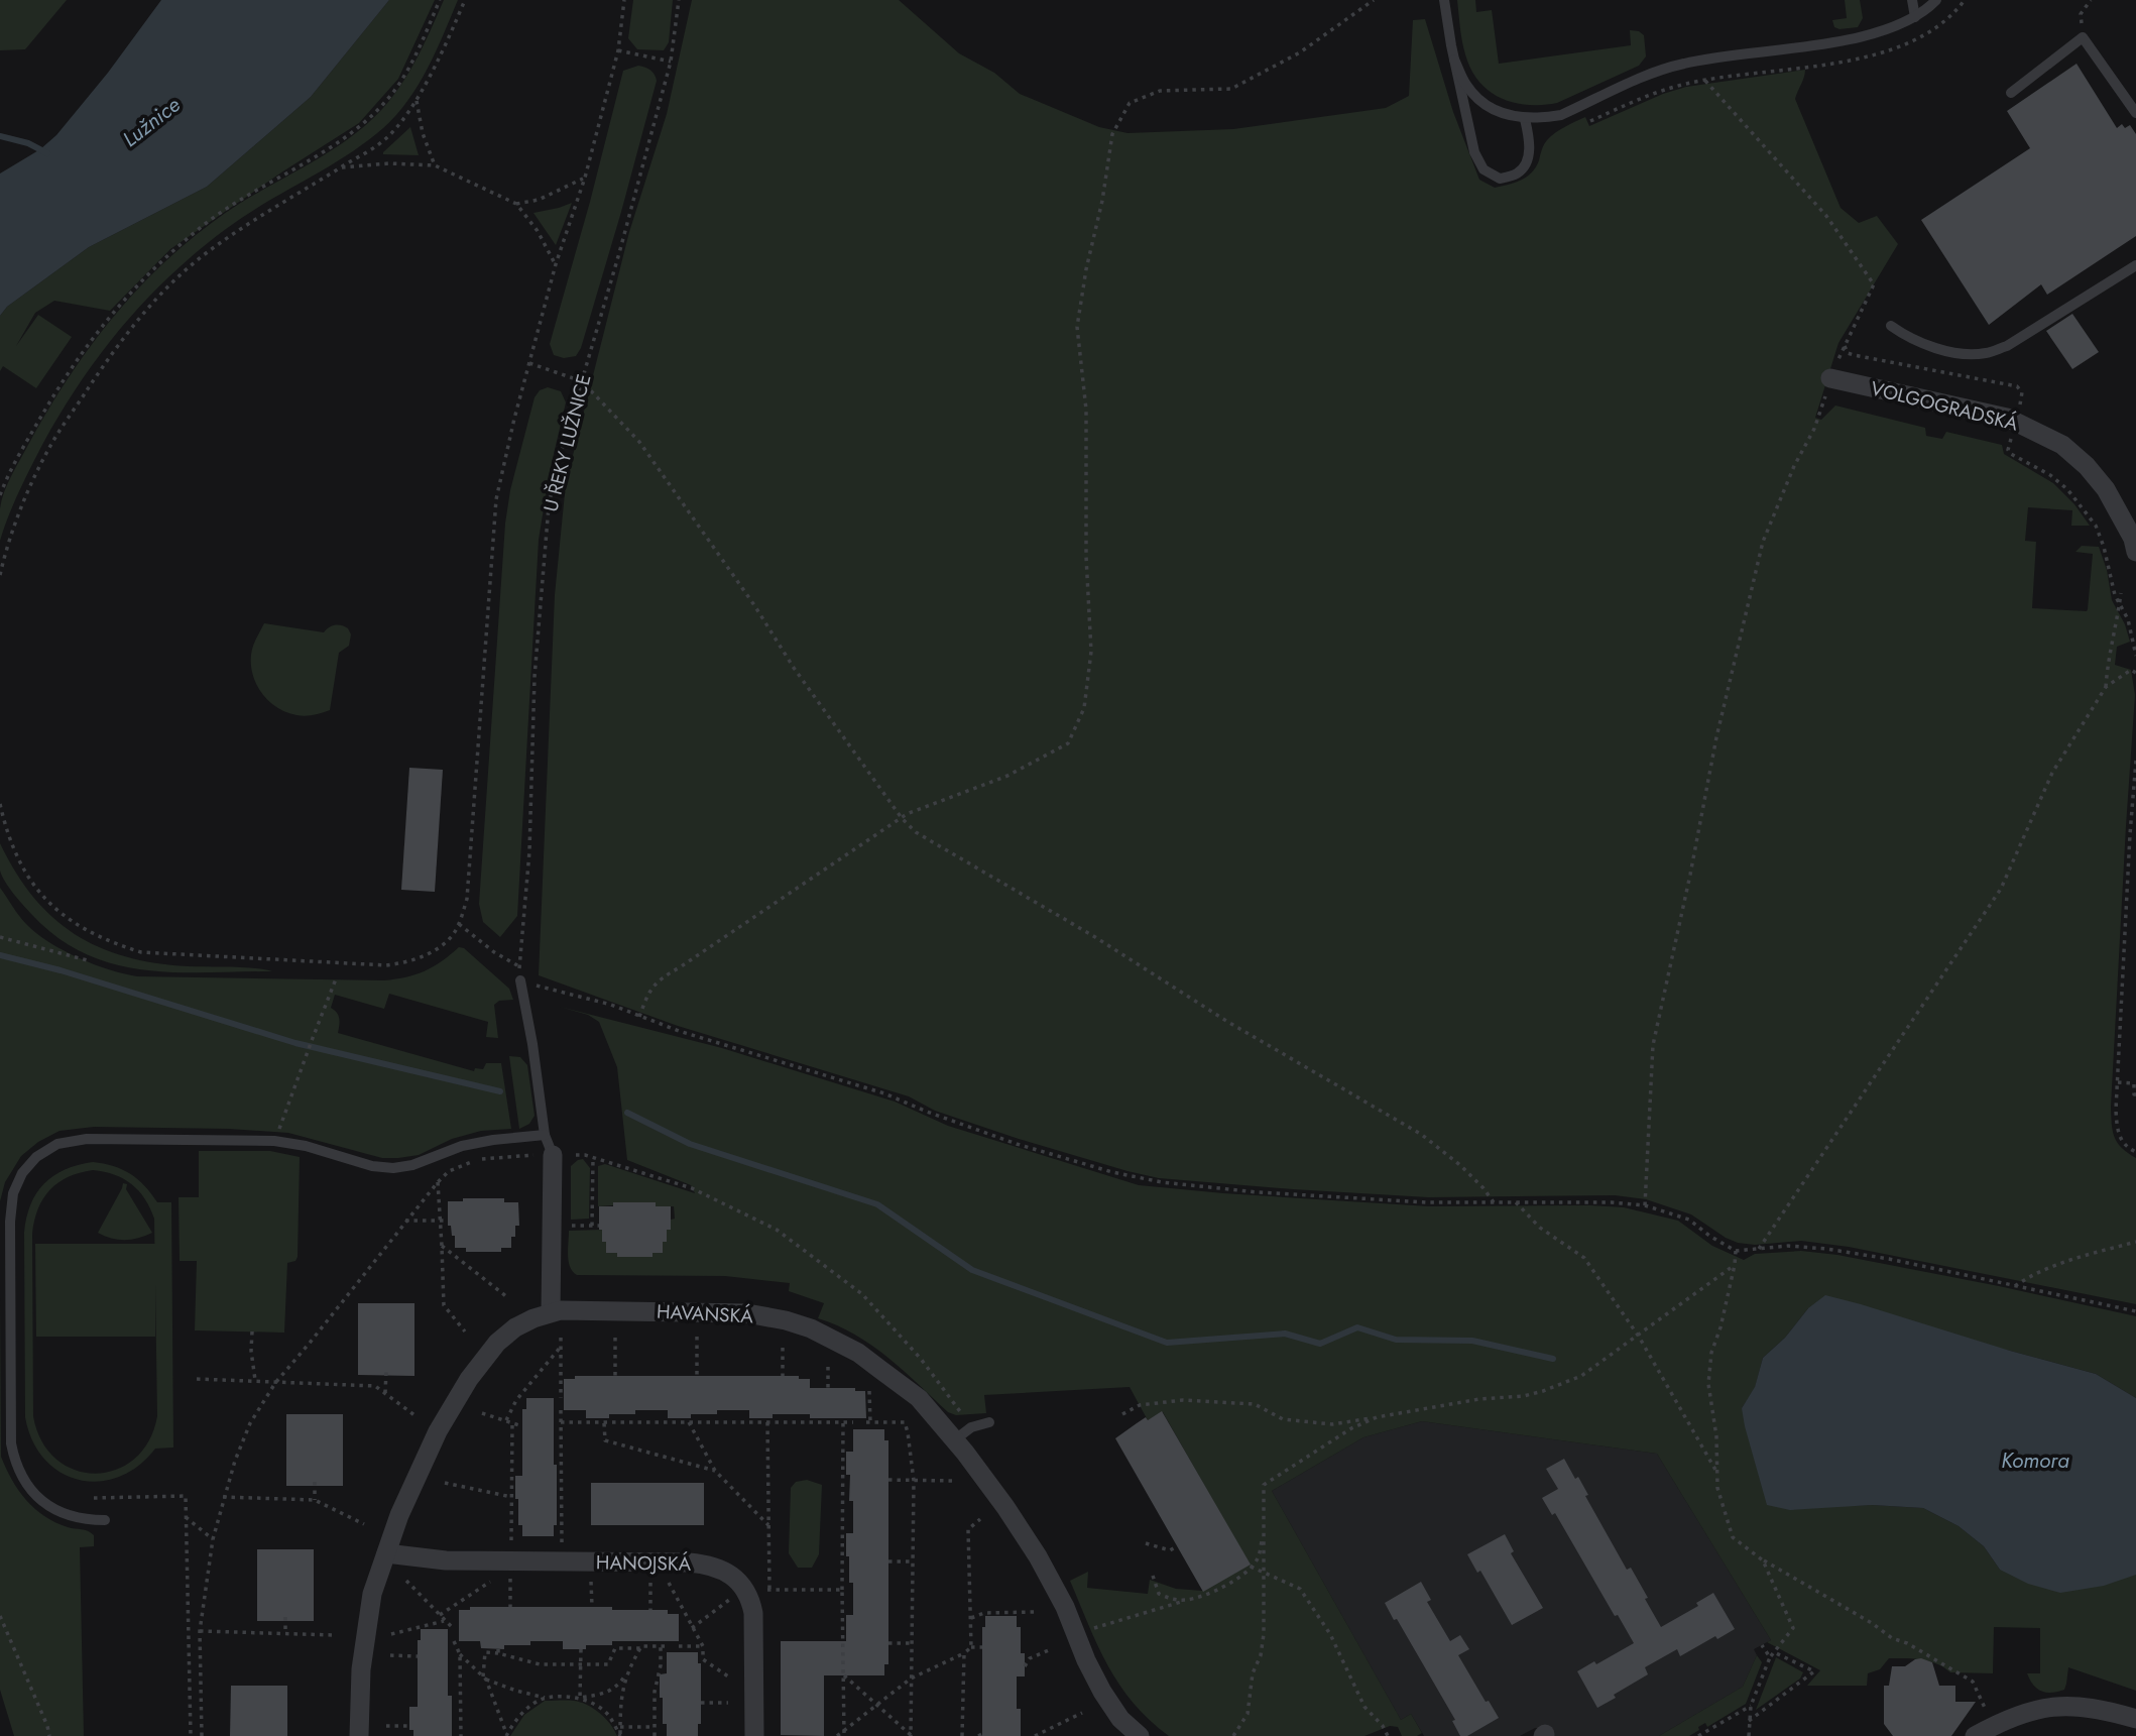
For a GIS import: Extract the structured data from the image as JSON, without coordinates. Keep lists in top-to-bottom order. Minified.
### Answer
{"streets":{"street":["VOLGOGRADSKÁ","HAVANSKÁ","HANOJSKÁ"],"path":["U ŘEKY LUŽNICE"]},"crossings":[["HAVANSKÁ","HANOJSKÁ"]],"water":["Lužnice","Komora"]}
